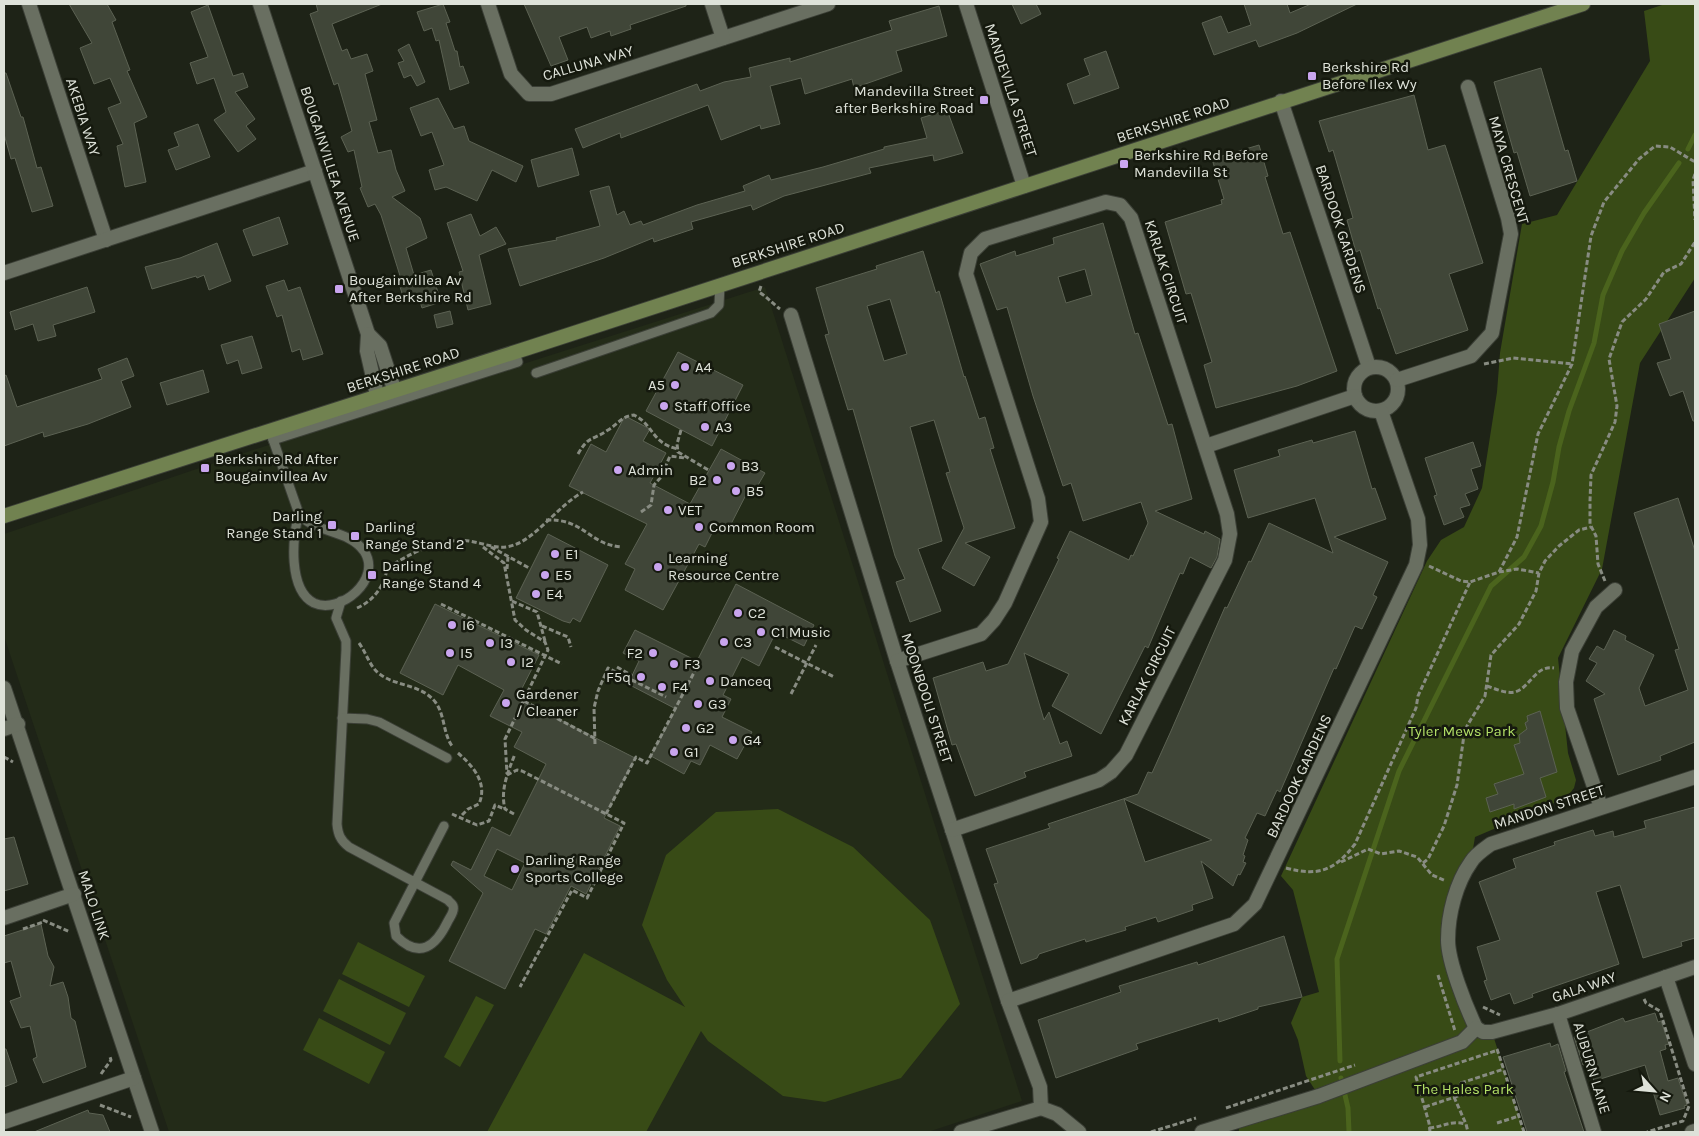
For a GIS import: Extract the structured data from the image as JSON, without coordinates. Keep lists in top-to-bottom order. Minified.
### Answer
{"streets":{"main road":["BERKSHIRE ROAD"],"street":["CALLUNA WAY","MANDEVILLA STREET","AKEBIA WAY","BOUGAINVILLEA AVENUE","MAYA CRESCENT","BARDOOK GARDENS","KARLAK CIRCUIT","MOONBOOLI STREET","MANDON STREET","MALO LINK","GALA WAY","AUBURN LANE"]},"crossings":[["MANDEVILLA STREET","BERKSHIRE ROAD"],["BERKSHIRE ROAD","BOUGAINVILLEA AVENUE"],["BERKSHIRE ROAD","BARDOOK GARDENS"],["MAYA CRESCENT","BARDOOK GARDENS"],["BARDOOK GARDENS","MOONBOOLI STREET"],["KARLAK CIRCUIT","MOONBOOLI STREET"],["MANDON STREET","GALA WAY"],["GALA WAY","AUBURN LANE"]],"parks":["Tyler Mews Park","The Hales Park"],"places":{"transit":["Berkshire Rd Before Ilex Wy","Mandevilla Street after Berkshire Road","Berkshire Rd Before Mandevilla St","Bougainvillea Av After Berkshire Rd","Berkshire Rd After Bougainvillea Av","Darling Range Stand 1","Darling Range Stand 2","Darling Range Stand 4"],"other":["A4","A5","Staff Office","A3","B3","Admin","B2","B5","VET","Common Room","E1","Learning Resource Centre","E5","E4","C2","I6","C1 Music","C3","I3","I5","F2","I2","F3","F5q","Danceq","F4","Gardener / Cleaner","G3","G2","G4","G1","Darling Range Sports College"]},"north":"bottom right"}
